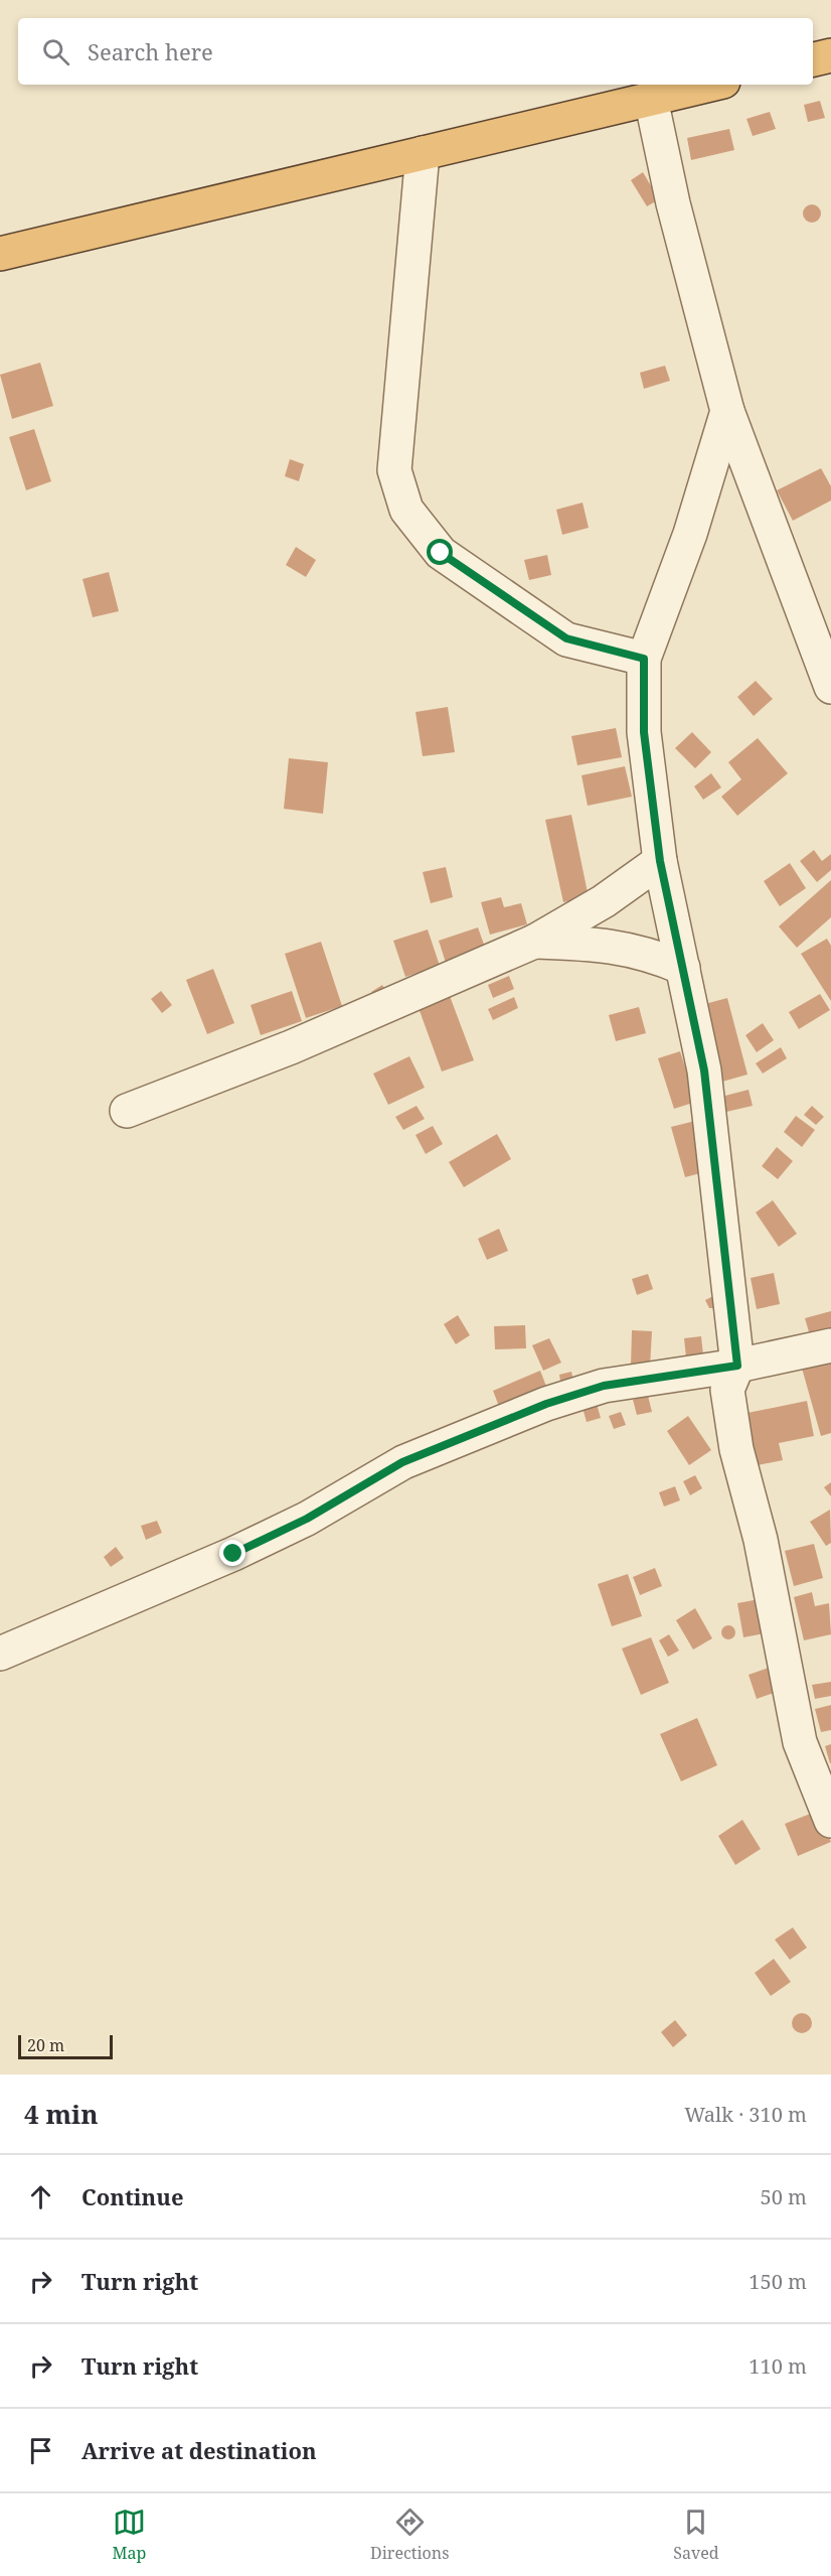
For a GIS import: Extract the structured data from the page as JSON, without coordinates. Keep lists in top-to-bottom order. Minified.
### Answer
{"scale_bar":"20 m","page":{"search":"Search here","scale":"20 m","heading":["4 min","Walk · 310 m"],"list":[["Continue","50 m"],["Turn right","150 m"],["Turn right","110 m"],"Arrive at destination"],"nav":["Map","Directions","Saved"]}}
